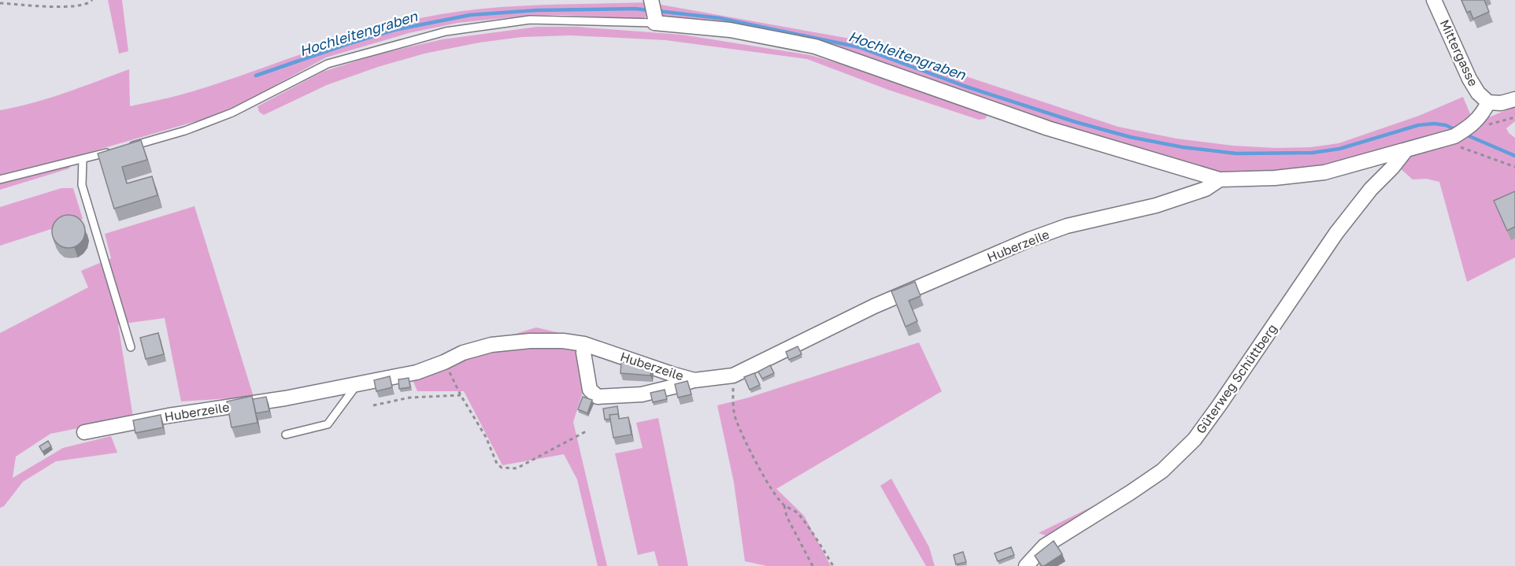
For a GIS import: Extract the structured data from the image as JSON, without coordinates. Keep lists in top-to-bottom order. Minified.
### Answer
{"streets":{"street":["Mittergasse","Huberzeile","Güterweg Schüttberg"]},"water":["Hochleitengraben"]}
